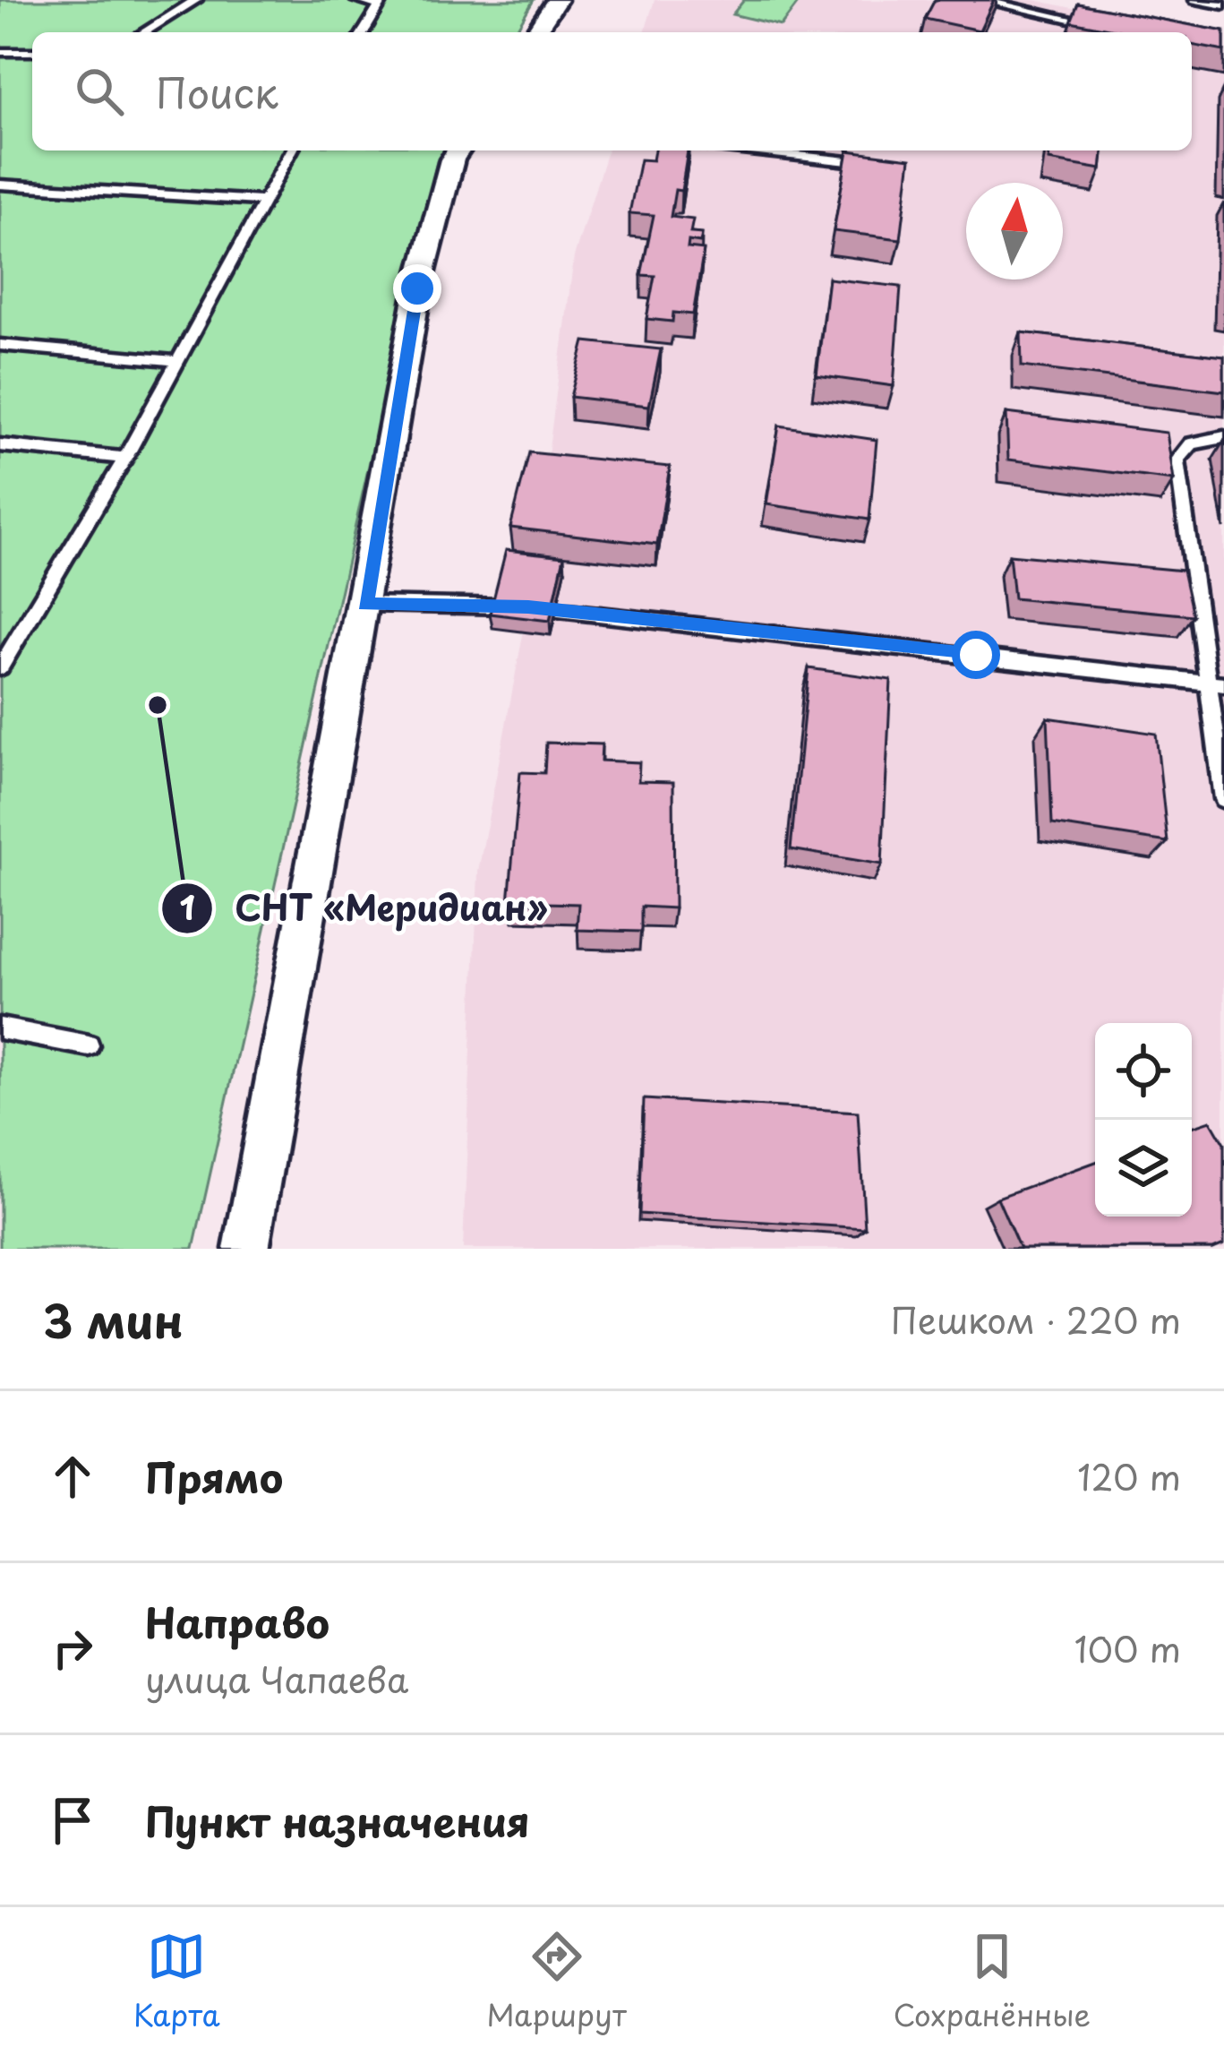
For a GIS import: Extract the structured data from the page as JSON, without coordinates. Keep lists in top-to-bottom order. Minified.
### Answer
{"places":["СНТ «Меридиан»"],"north":"top","page":{"search":"Поиск","heading":["3 мин","Пешком · 220 m"],"list":[["Прямо","120 m"],["Направо","улица Чапаева","100 m"],"Пункт назначения"],"nav":["Карта","Маршрут","Сохранённые"]}}
